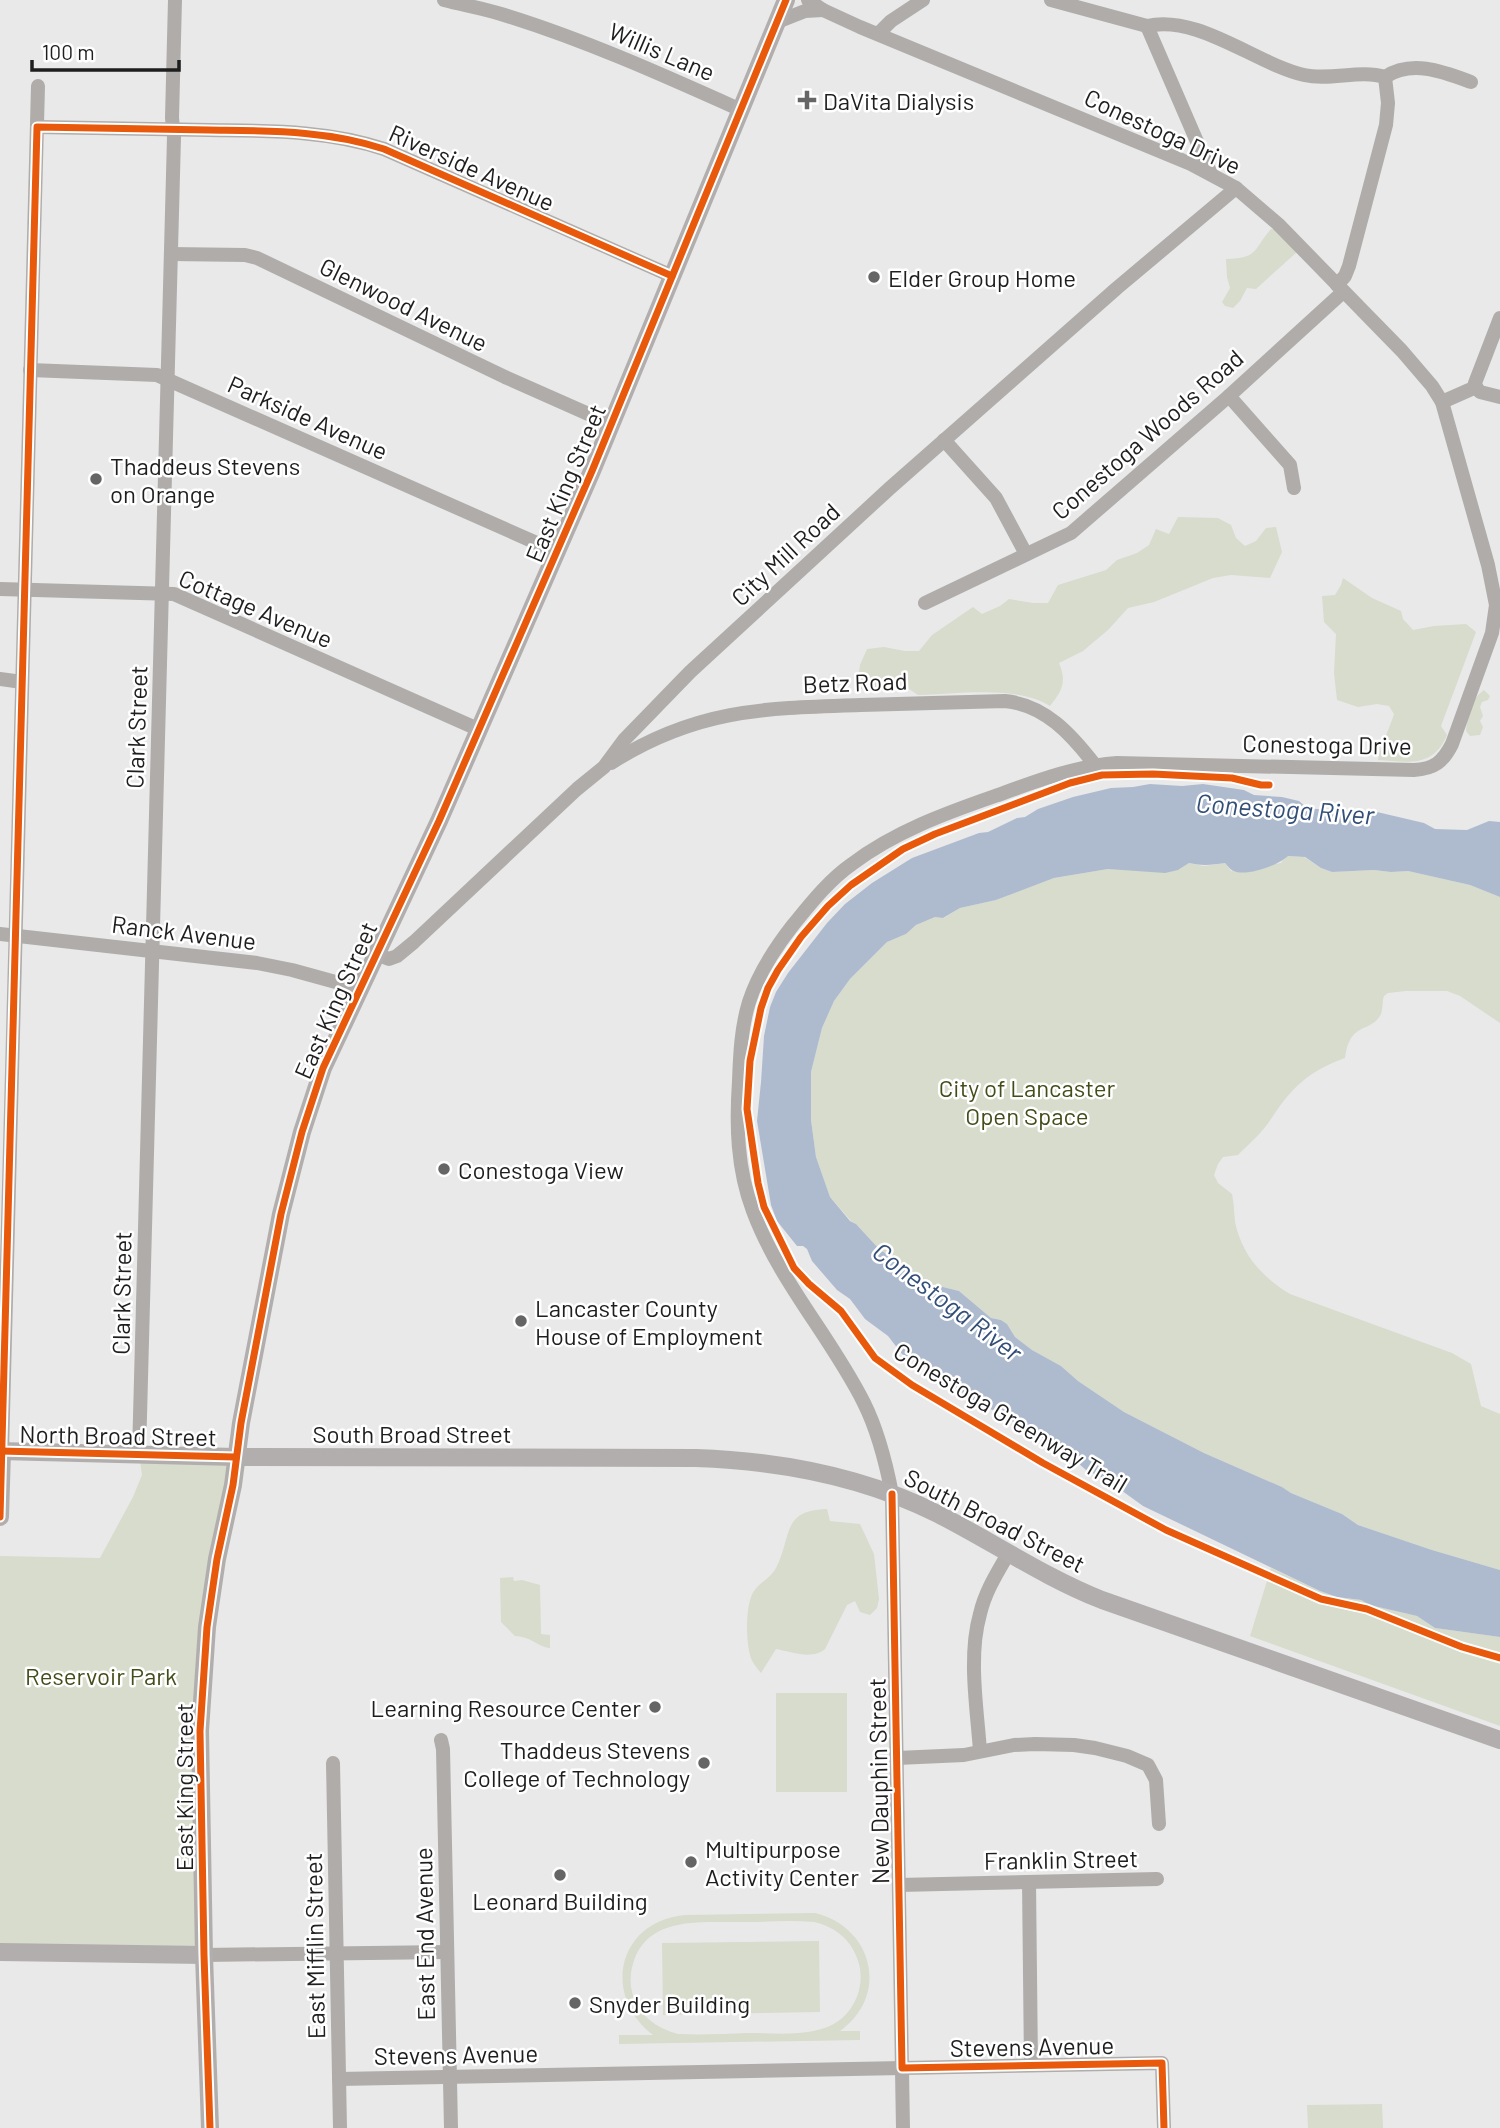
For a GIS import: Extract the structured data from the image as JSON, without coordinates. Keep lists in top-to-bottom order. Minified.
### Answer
{"streets":{"main road":["East King Street","South Broad Street","North Broad Street"],"street":["Willis Lane","Conestoga Drive","Riverside Avenue","Glenwood Avenue","Parkside Avenue","Conestoga Woods Road","City Mill Road","Cottage Avenue","Betz Road","Clark Street","Ranck Avenue","New Dauphin Street","Franklin Street","East End Avenue","East Mifflin Street","Stevens Avenue"],"cycle path":["Conestoga Greenway Trail"]},"crossings":[["Willis Lane","East King Street"],["Conestoga Drive","Conestoga Woods Road"],["Conestoga Drive","City Mill Road"],["Conestoga Drive","Betz Road"],["Conestoga Drive","South Broad Street"],["Conestoga Drive","New Dauphin Street"],["Riverside Avenue","East King Street"],["Riverside Avenue","Clark Street"],["Glenwood Avenue","East King Street"],["Glenwood Avenue","Clark Street"],["Parkside Avenue","East King Street"],["Parkside Avenue","Clark Street"],["East King Street","City Mill Road"],["East King Street","Cottage Avenue"],["East King Street","Ranck Avenue"],["East King Street","South Broad Street"],["East King Street","North Broad Street"],["City Mill Road","Betz Road"],["Cottage Avenue","Clark Street"],["Clark Street","Ranck Avenue"],["Clark Street","North Broad Street"],["South Broad Street","North Broad Street"],["South Broad Street","New Dauphin Street"],["New Dauphin Street","Franklin Street"],["New Dauphin Street","Stevens Avenue"],["East End Avenue","Stevens Avenue"],["East Mifflin Street","Stevens Avenue"]],"water":["Conestoga River"],"parks":["City of Lancaster Open Space","Reservoir Park"],"places":{"health":["DaVita Dialysis"],"other":["Elder Group Home","Thaddeus Stevens on Orange","Conestoga View","Lancaster County House of Employment","Learning Resource Center","Thaddeus Stevens College of Technology","Multipurpose Activity Center","Leonard Building","Snyder Building"]},"scale_bar":"100 m"}
